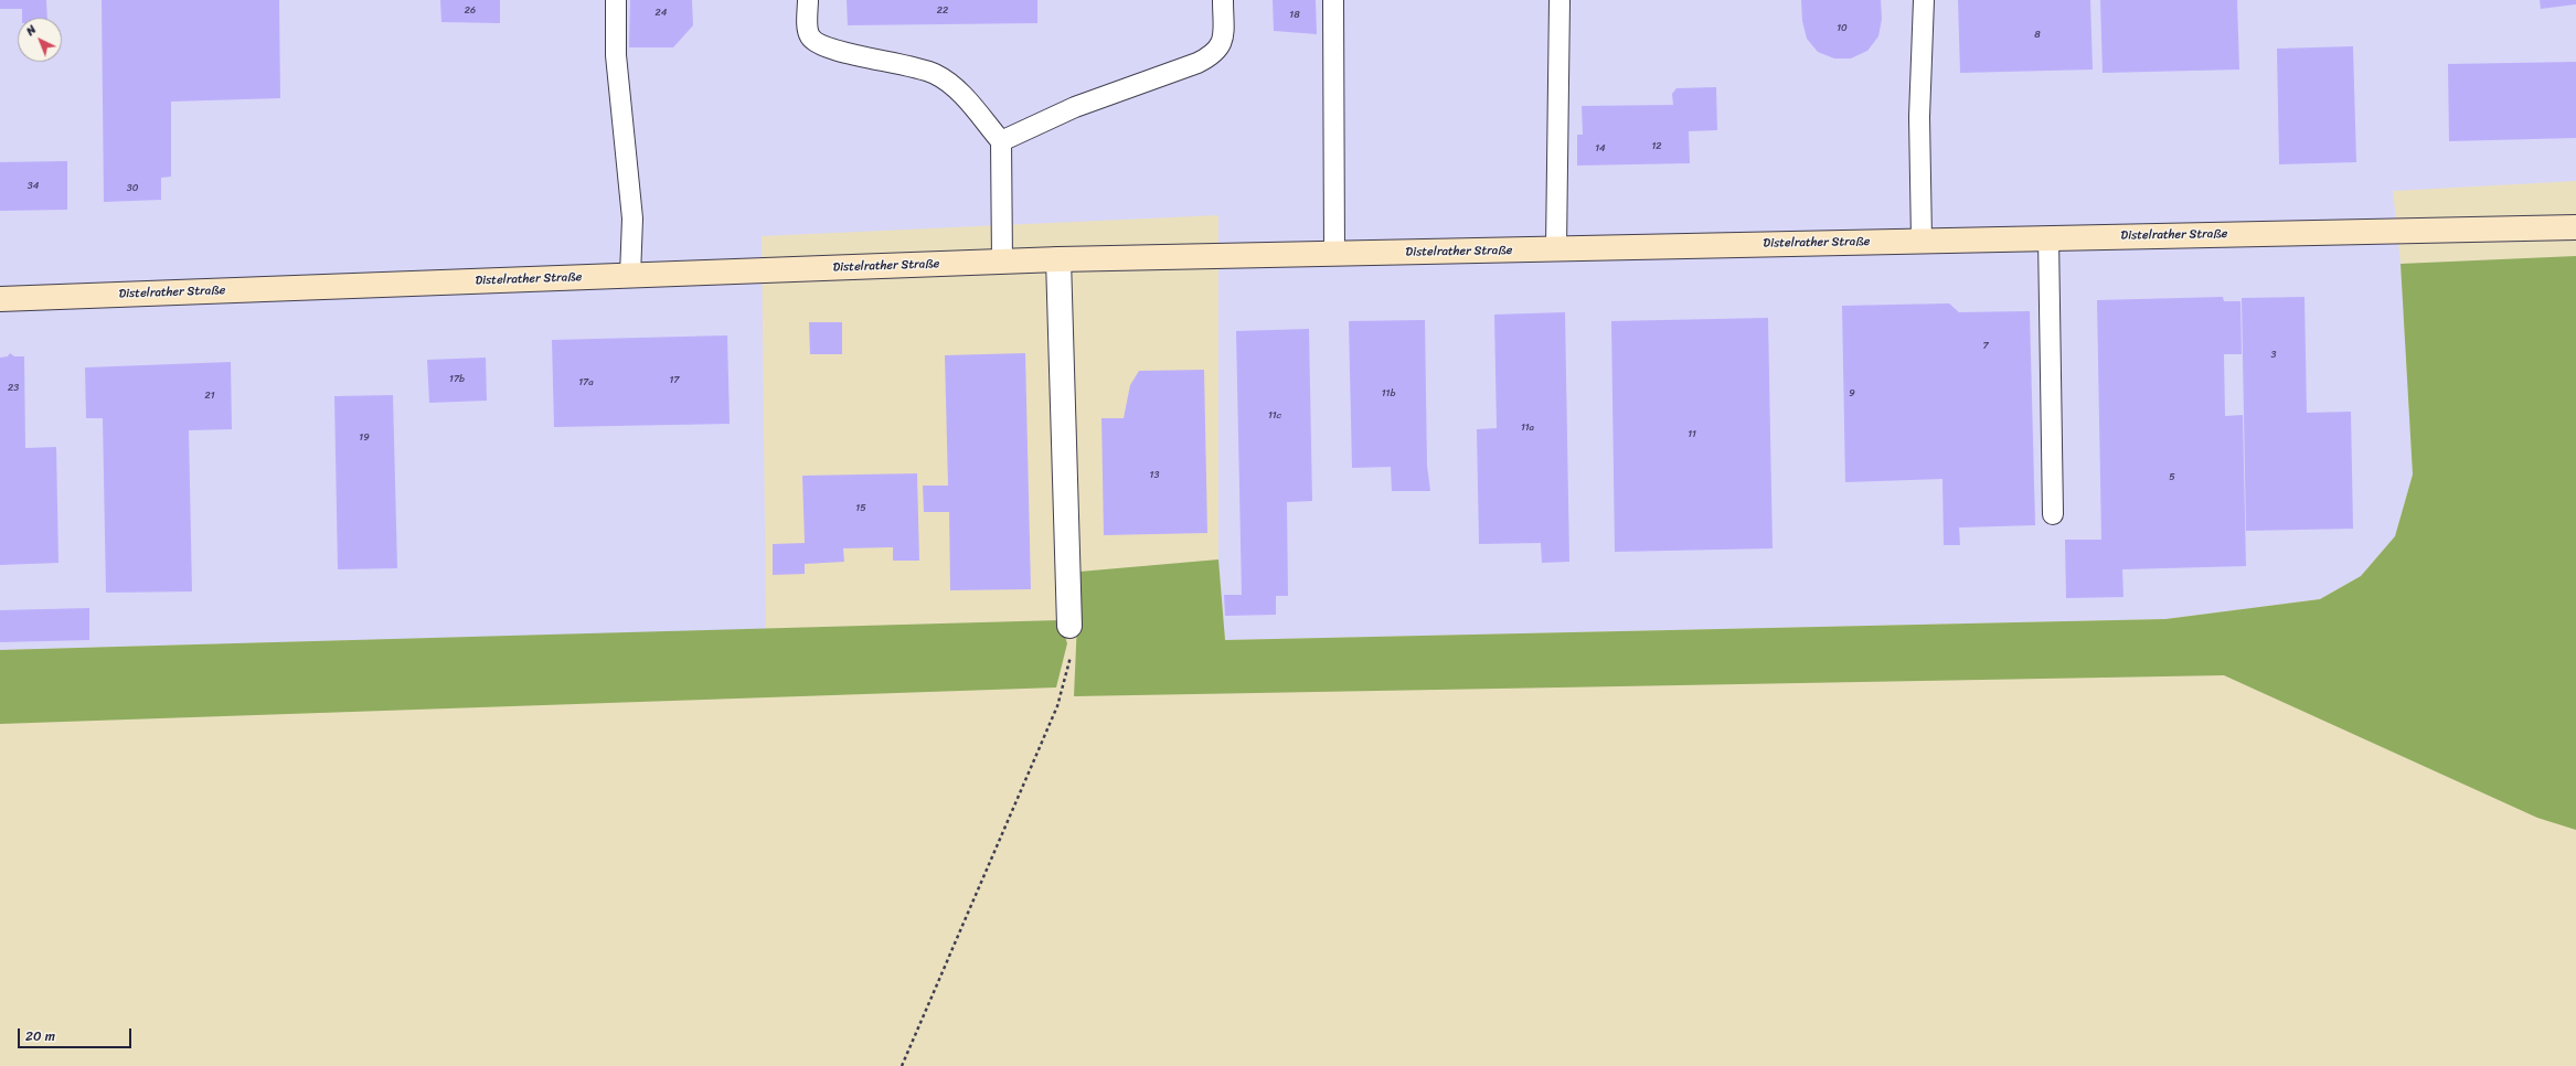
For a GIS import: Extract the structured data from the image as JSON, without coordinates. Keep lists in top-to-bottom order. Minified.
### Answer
{"streets":{"street":["Distelrather Straße"]},"house_numbers":["26","22","24","18","10","8","12","14","34","30","7","3","17b","17","17a","23","11b","9","21","11c","11a","11","19","13","5","15"],"scale_bar":"20 m","north":"top left"}
